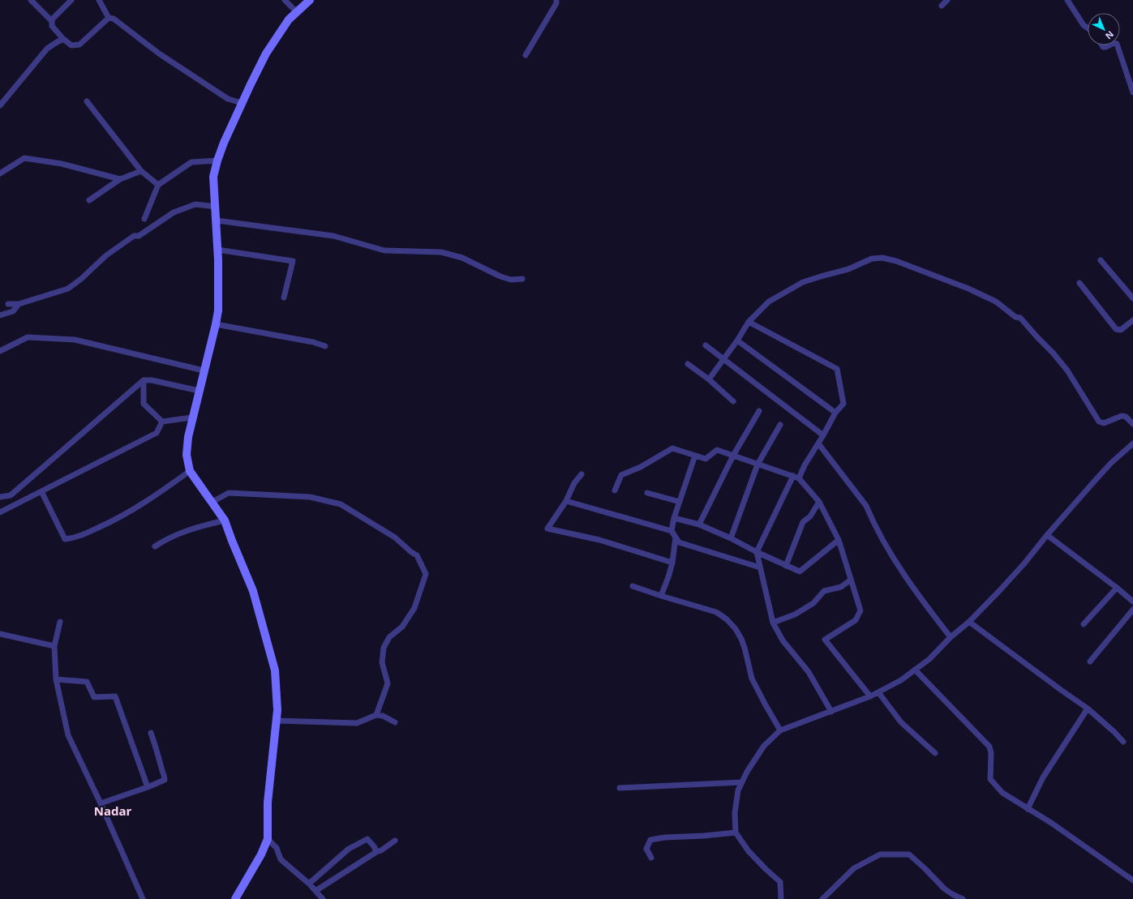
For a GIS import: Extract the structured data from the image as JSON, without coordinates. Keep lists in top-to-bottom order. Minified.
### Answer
{"districts":["Nadar"],"north":"bottom right"}
